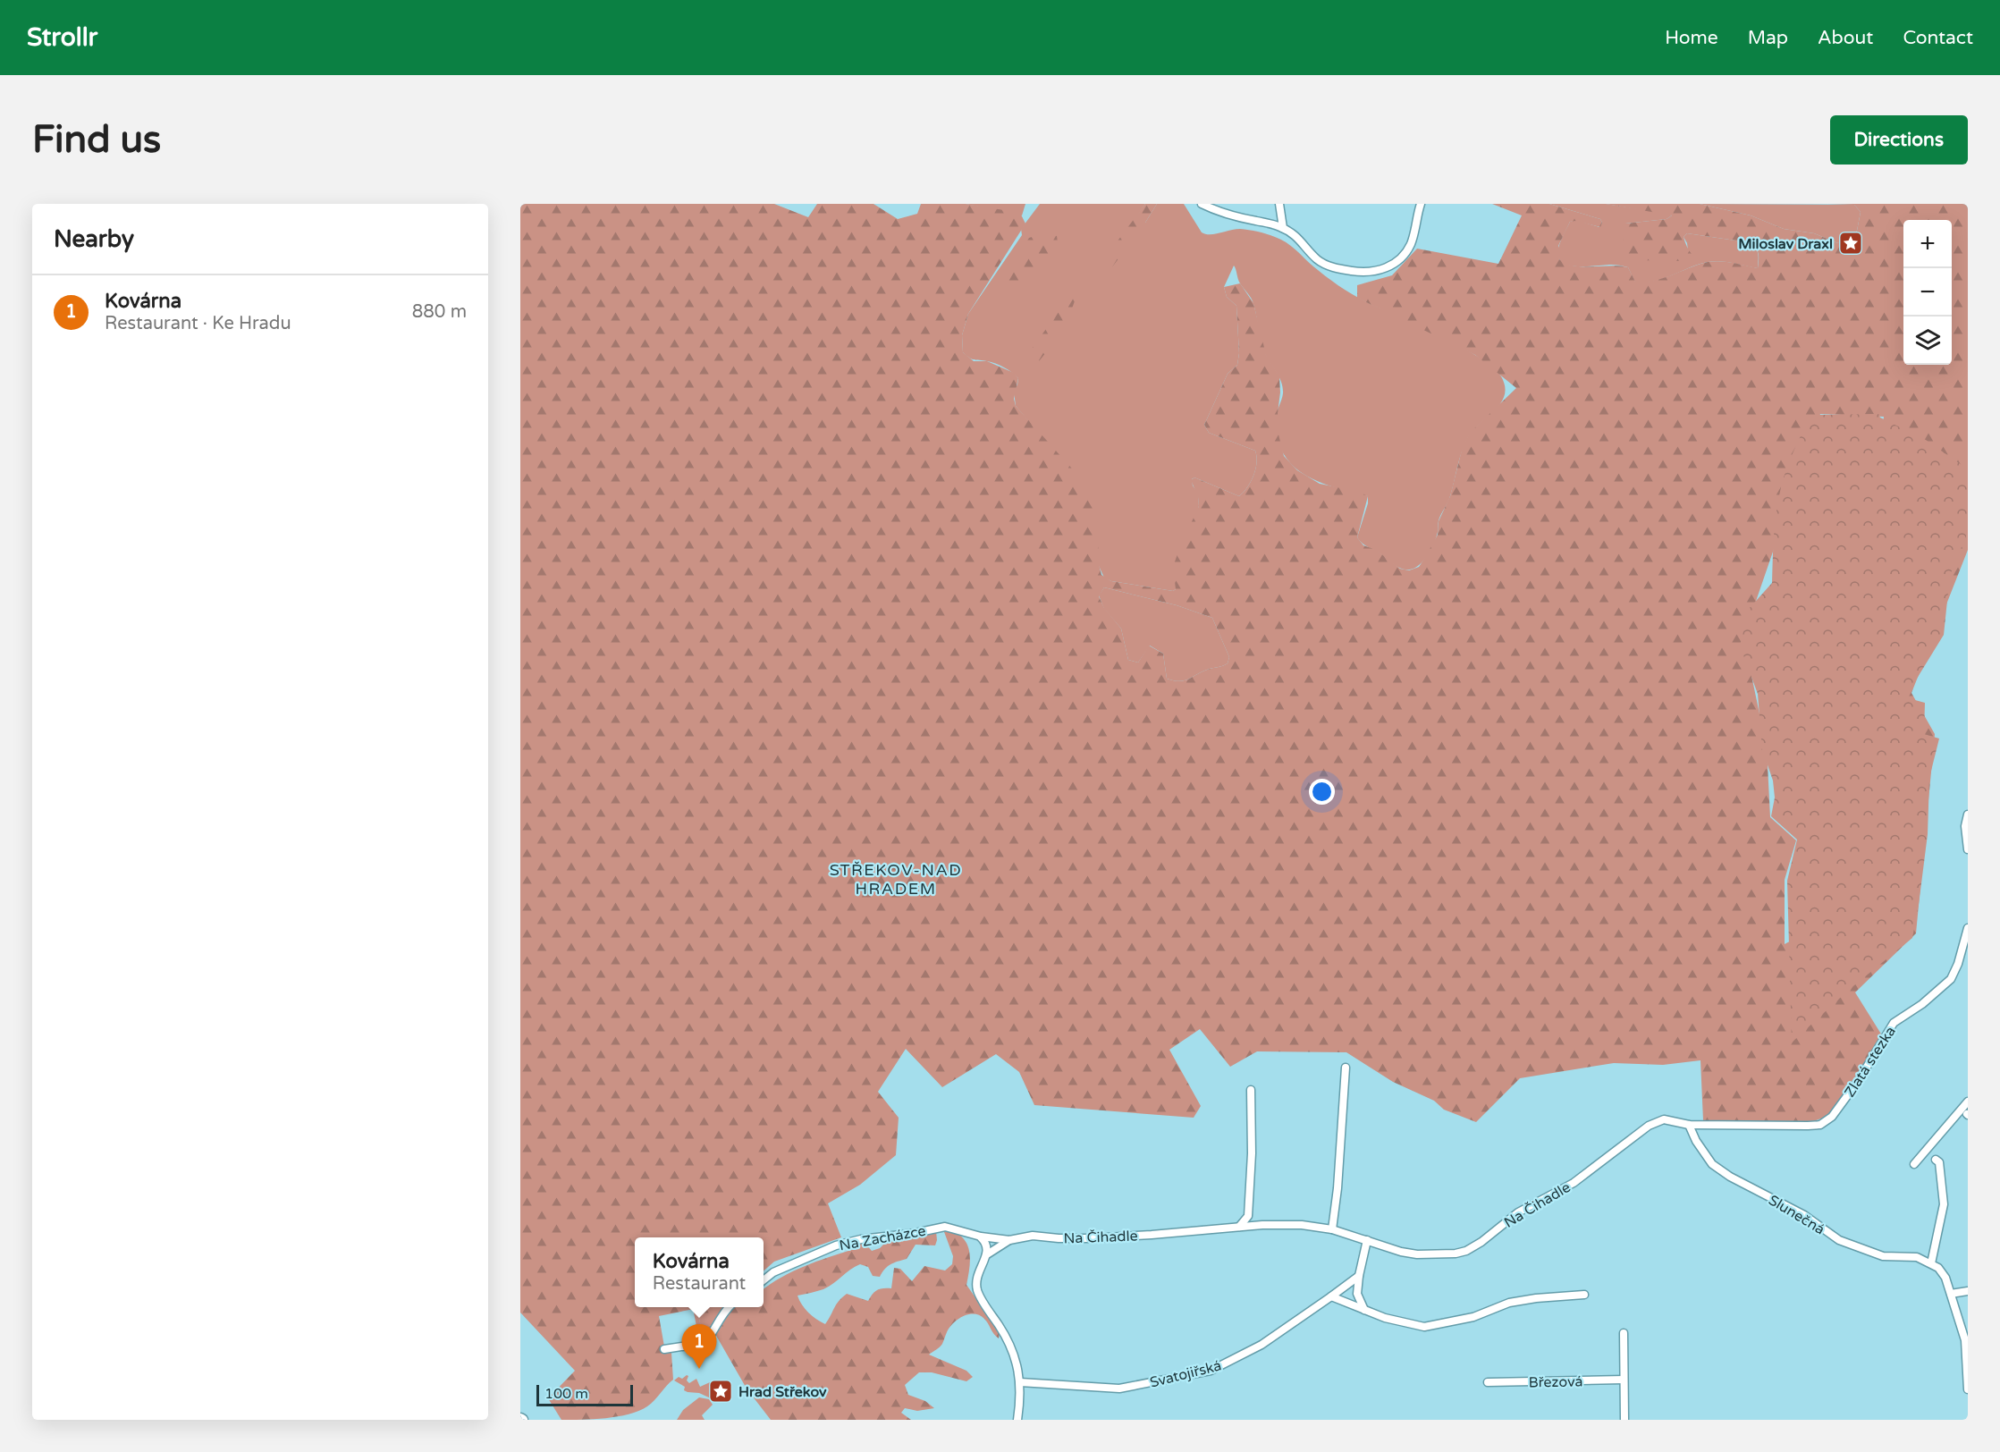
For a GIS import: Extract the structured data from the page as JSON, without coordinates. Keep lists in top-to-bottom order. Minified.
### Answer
{"streets":{"street":["Zlatá stezka","Na Čihadle","Slunečná","Na Zacházce","Svatojiřská","Březová"]},"crossings":[["Zlatá stezka","Na Čihadle"],["Na Čihadle","Slunečná"],["Na Čihadle","Na Zacházce"]],"districts":["STŘEKOV-NAD HRADEM"],"places":{"place":["Miloslav Draxl","Hrad Střekov"]},"scale_bar":"100 m","page":{"header":"Strollr","nav":["Home","Map","About","Contact"],"buttons":"Directions","title":"Find us","heading":"Nearby","map_buttons":["+","−"],"list":[{"mark":"1","name":"Kovárna","note":"Restaurant · Ke Hradu","value":"880 m"}],"popup":["Kovárna","Restaurant"],"pins":"1","scale":"100 m"}}
